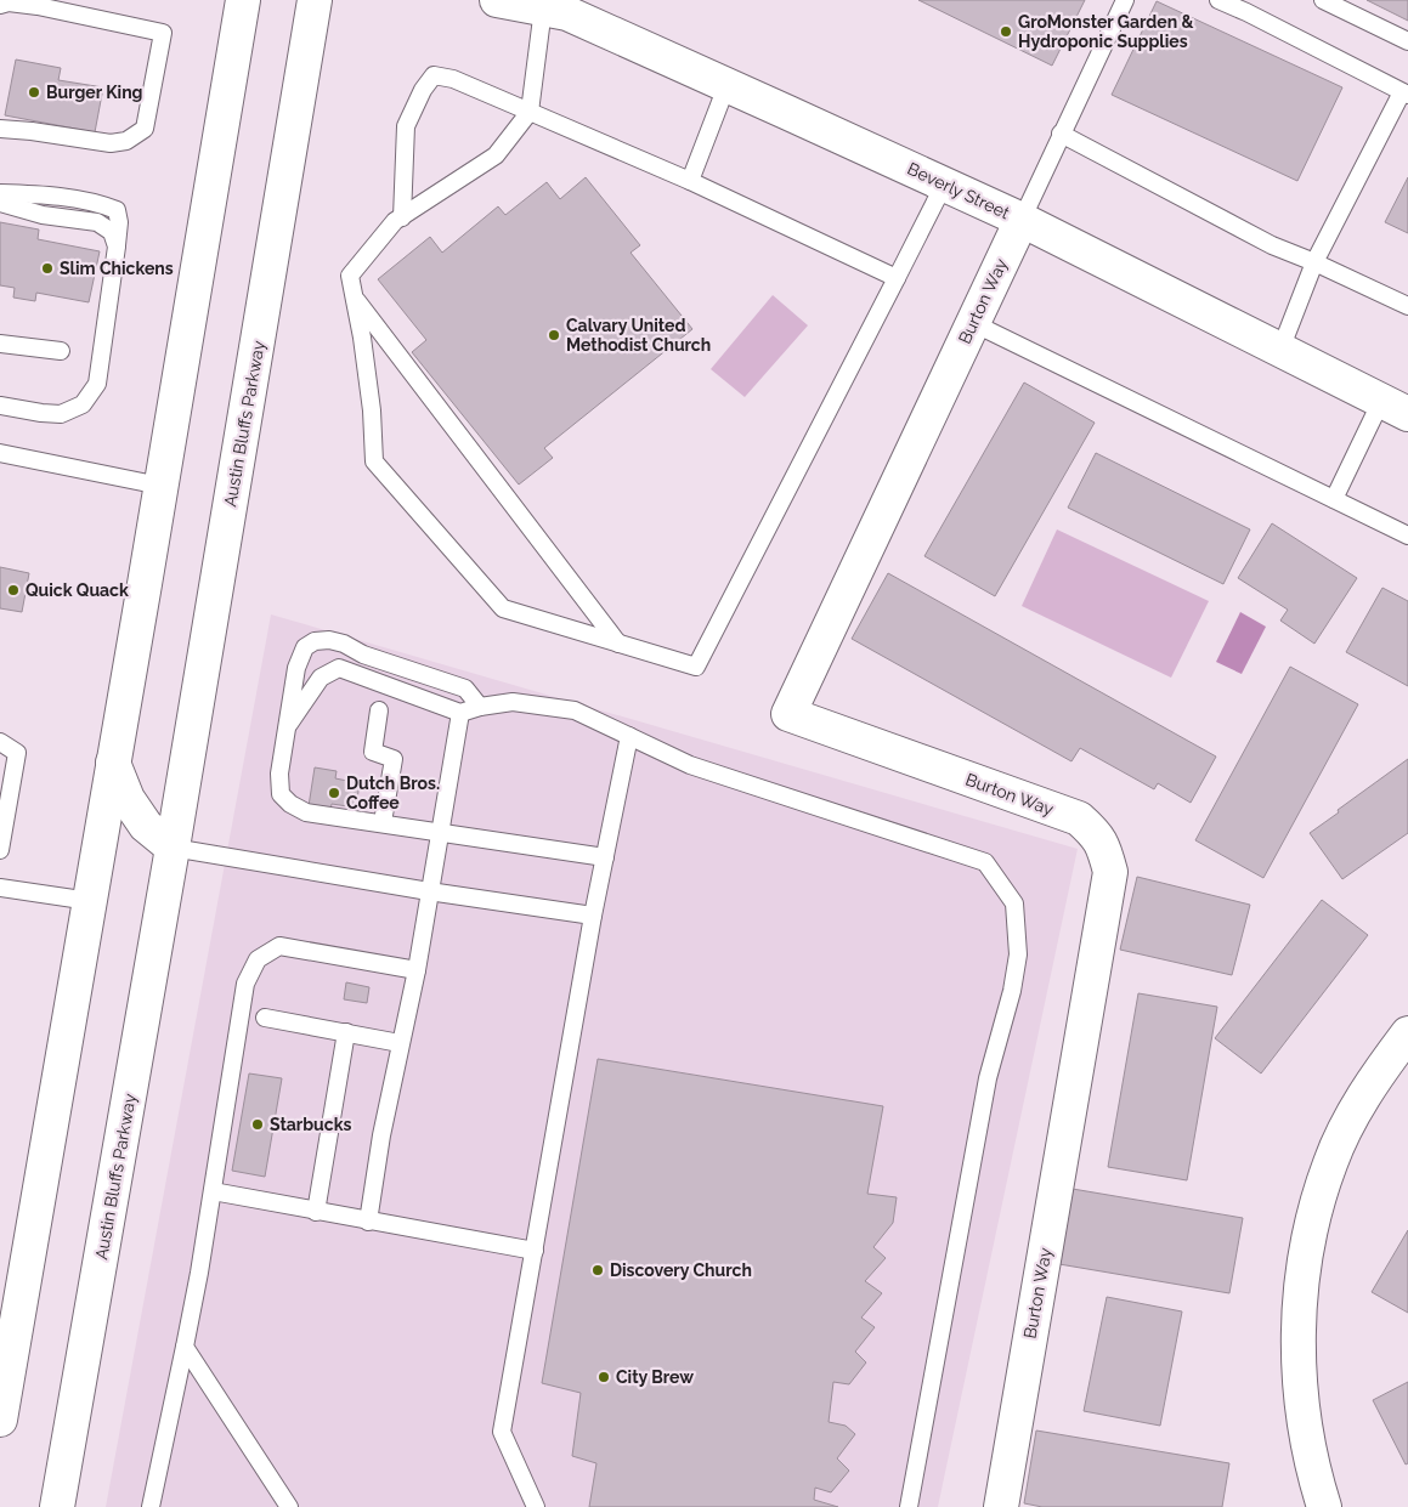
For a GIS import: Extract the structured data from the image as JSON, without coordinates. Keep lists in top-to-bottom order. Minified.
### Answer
{"streets":{"main road":["Beverly Street","Burton Way","Austin Bluffs Parkway"]},"crossings":[["Beverly Street","Burton Way"]],"places":["GroMonster Garden & Hydroponic Supplies","Burger King","Slim Chickens","Calvary United Methodist Church","Quick Quack","Dutch Bros. Coffee","Starbucks","Discovery Church","City Brew"]}
